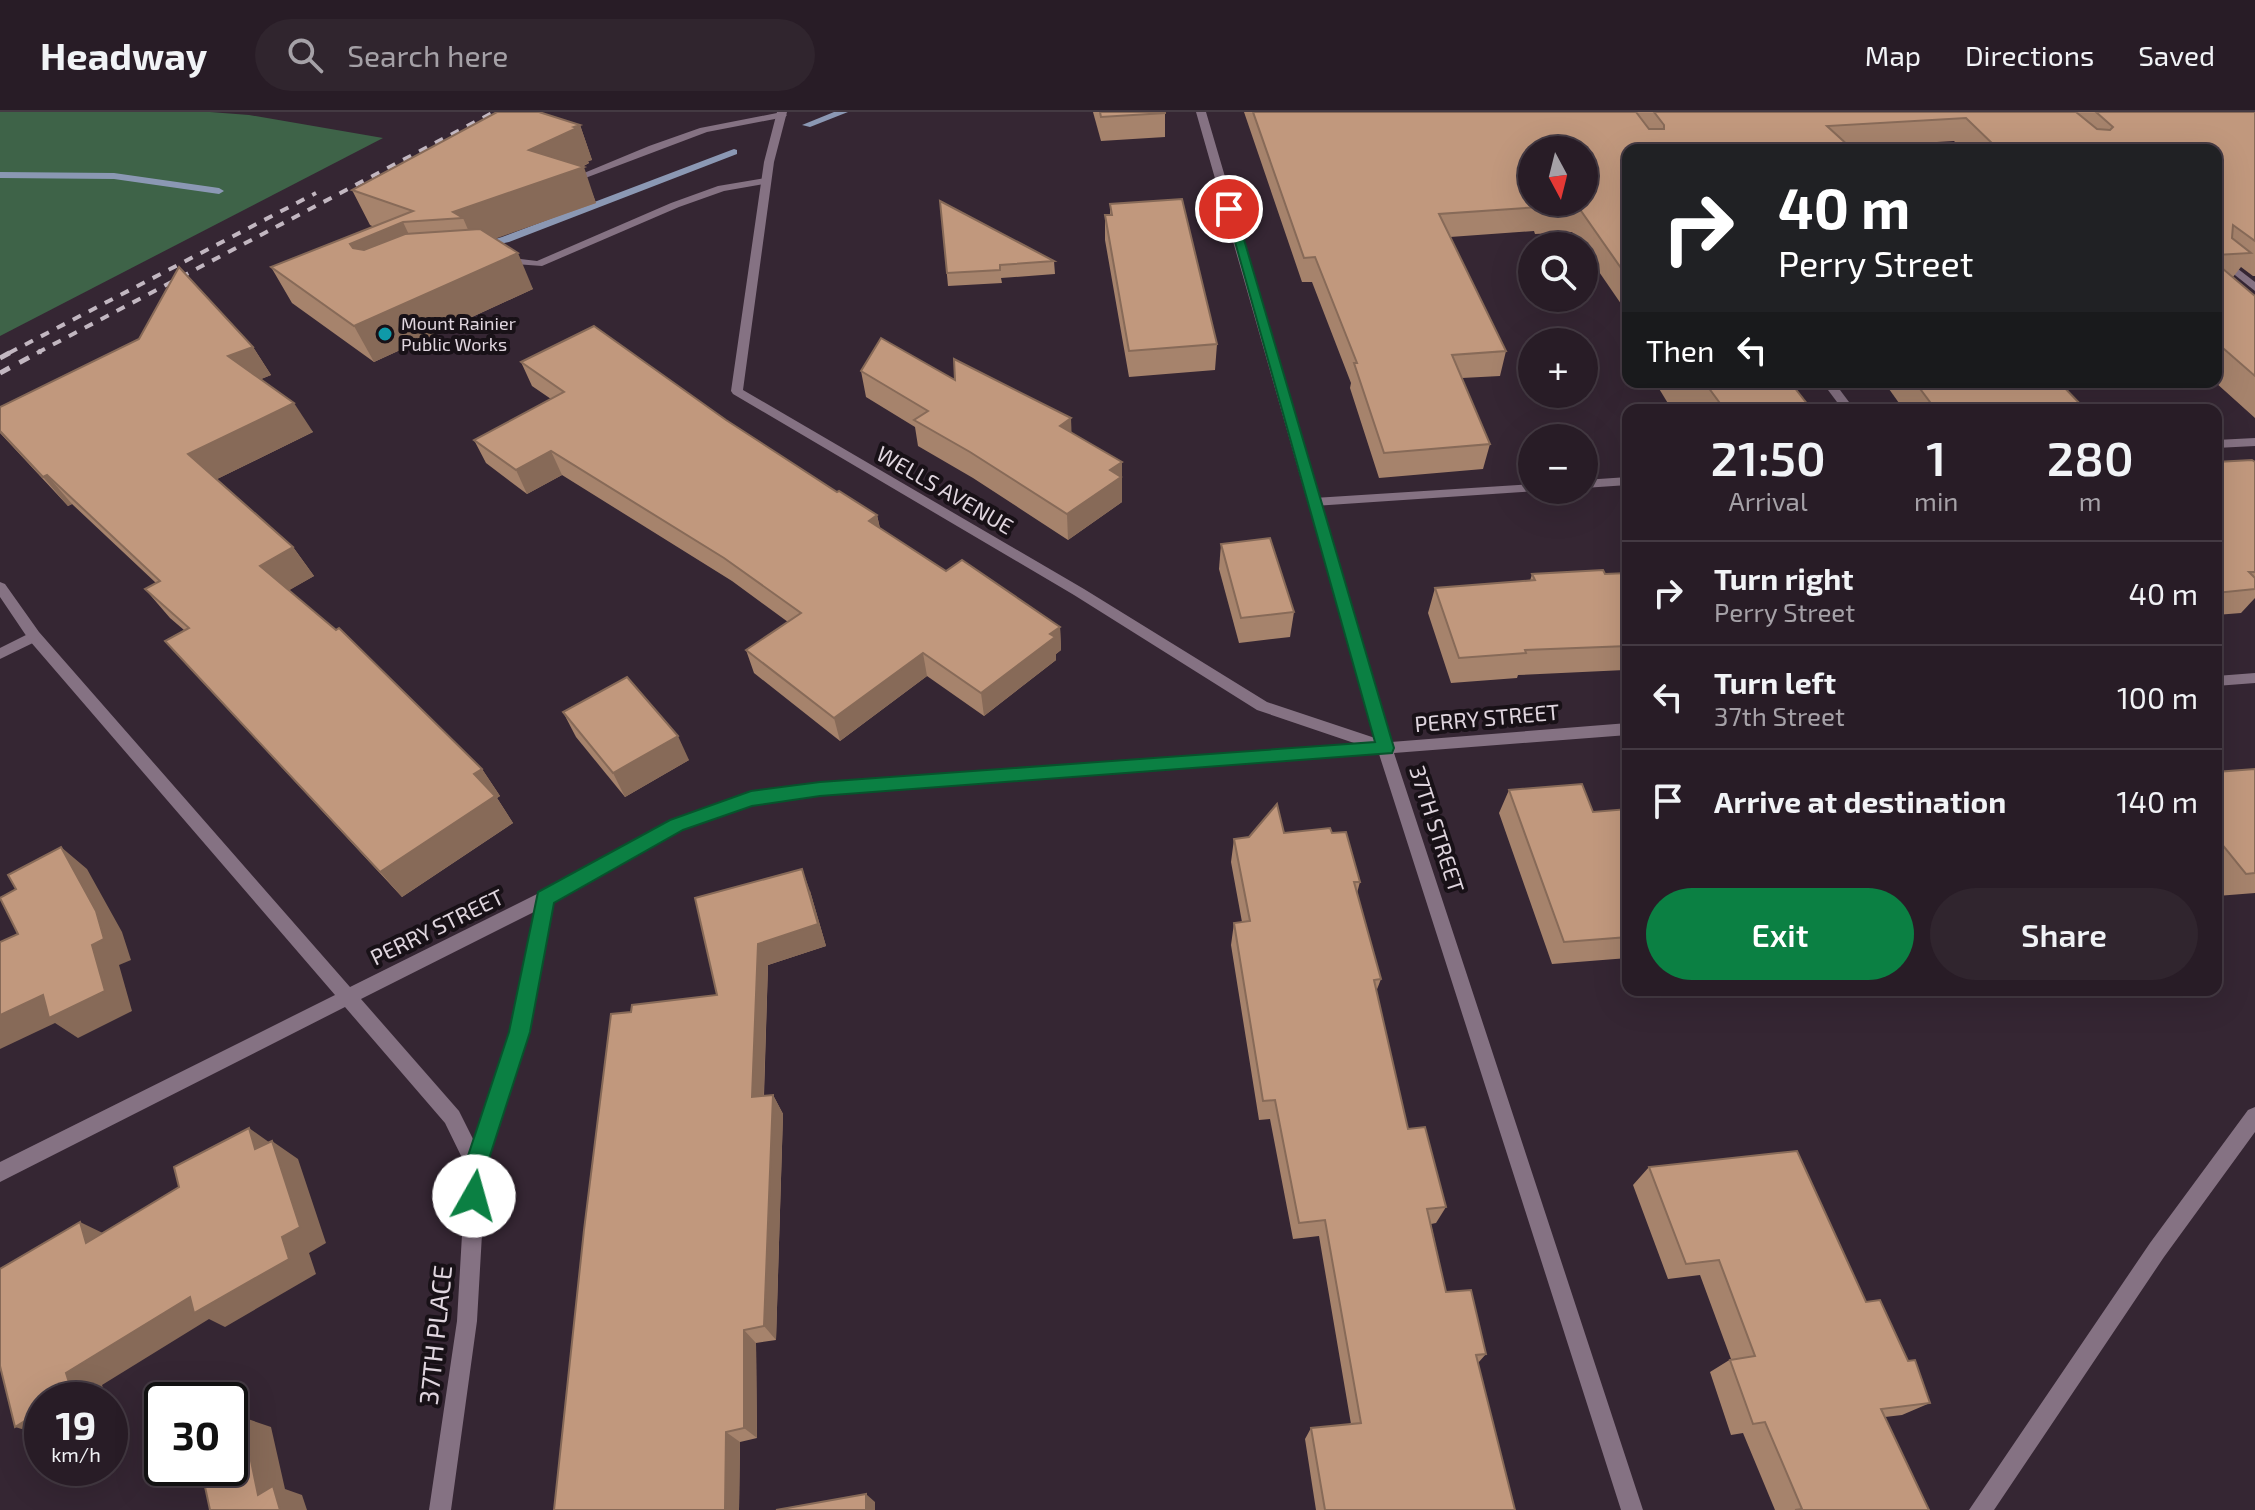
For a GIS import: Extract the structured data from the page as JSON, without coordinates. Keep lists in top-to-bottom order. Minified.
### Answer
{"streets":{"street":["WELLS AVENUE","PERRY STREET","37TH STREET","37TH PLACE"]},"crossings":[["WELLS AVENUE","PERRY STREET"],["WELLS AVENUE","37TH STREET"],["PERRY STREET","37TH STREET"],["PERRY STREET","37TH PLACE"]],"places":["Mount Rainier Public Works"],"north":"bottom","page":{"header":"Headway","search":"Search here","nav":["Map","Directions","Saved"],"map_buttons":["+","−"],"turn":["40 m","Perry Street"],"then":"Then","eta":["21:50","Arrival","1","min","280","m"],"list":[{"name":"Turn right","note":"Perry Street","value":"40 m"},{"name":"Turn left","note":"37th Street","value":"100 m"},{"name":"Arrive at destination","value":"140 m"}],"buttons":["Exit","Share"],"speed":"19 km/h","limit":"30"}}
